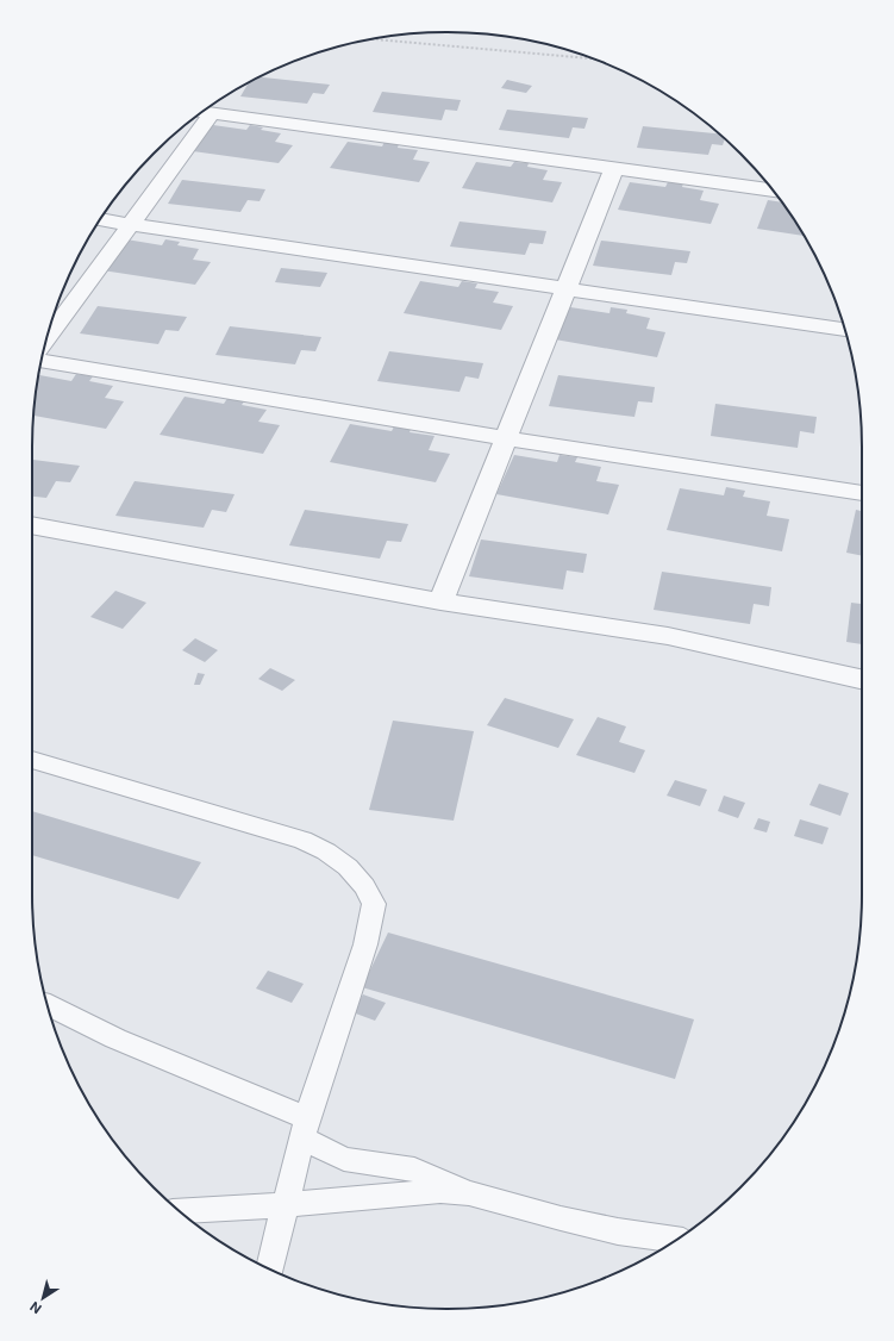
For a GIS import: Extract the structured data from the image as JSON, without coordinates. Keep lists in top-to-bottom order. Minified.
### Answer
{"north":"bottom left"}
